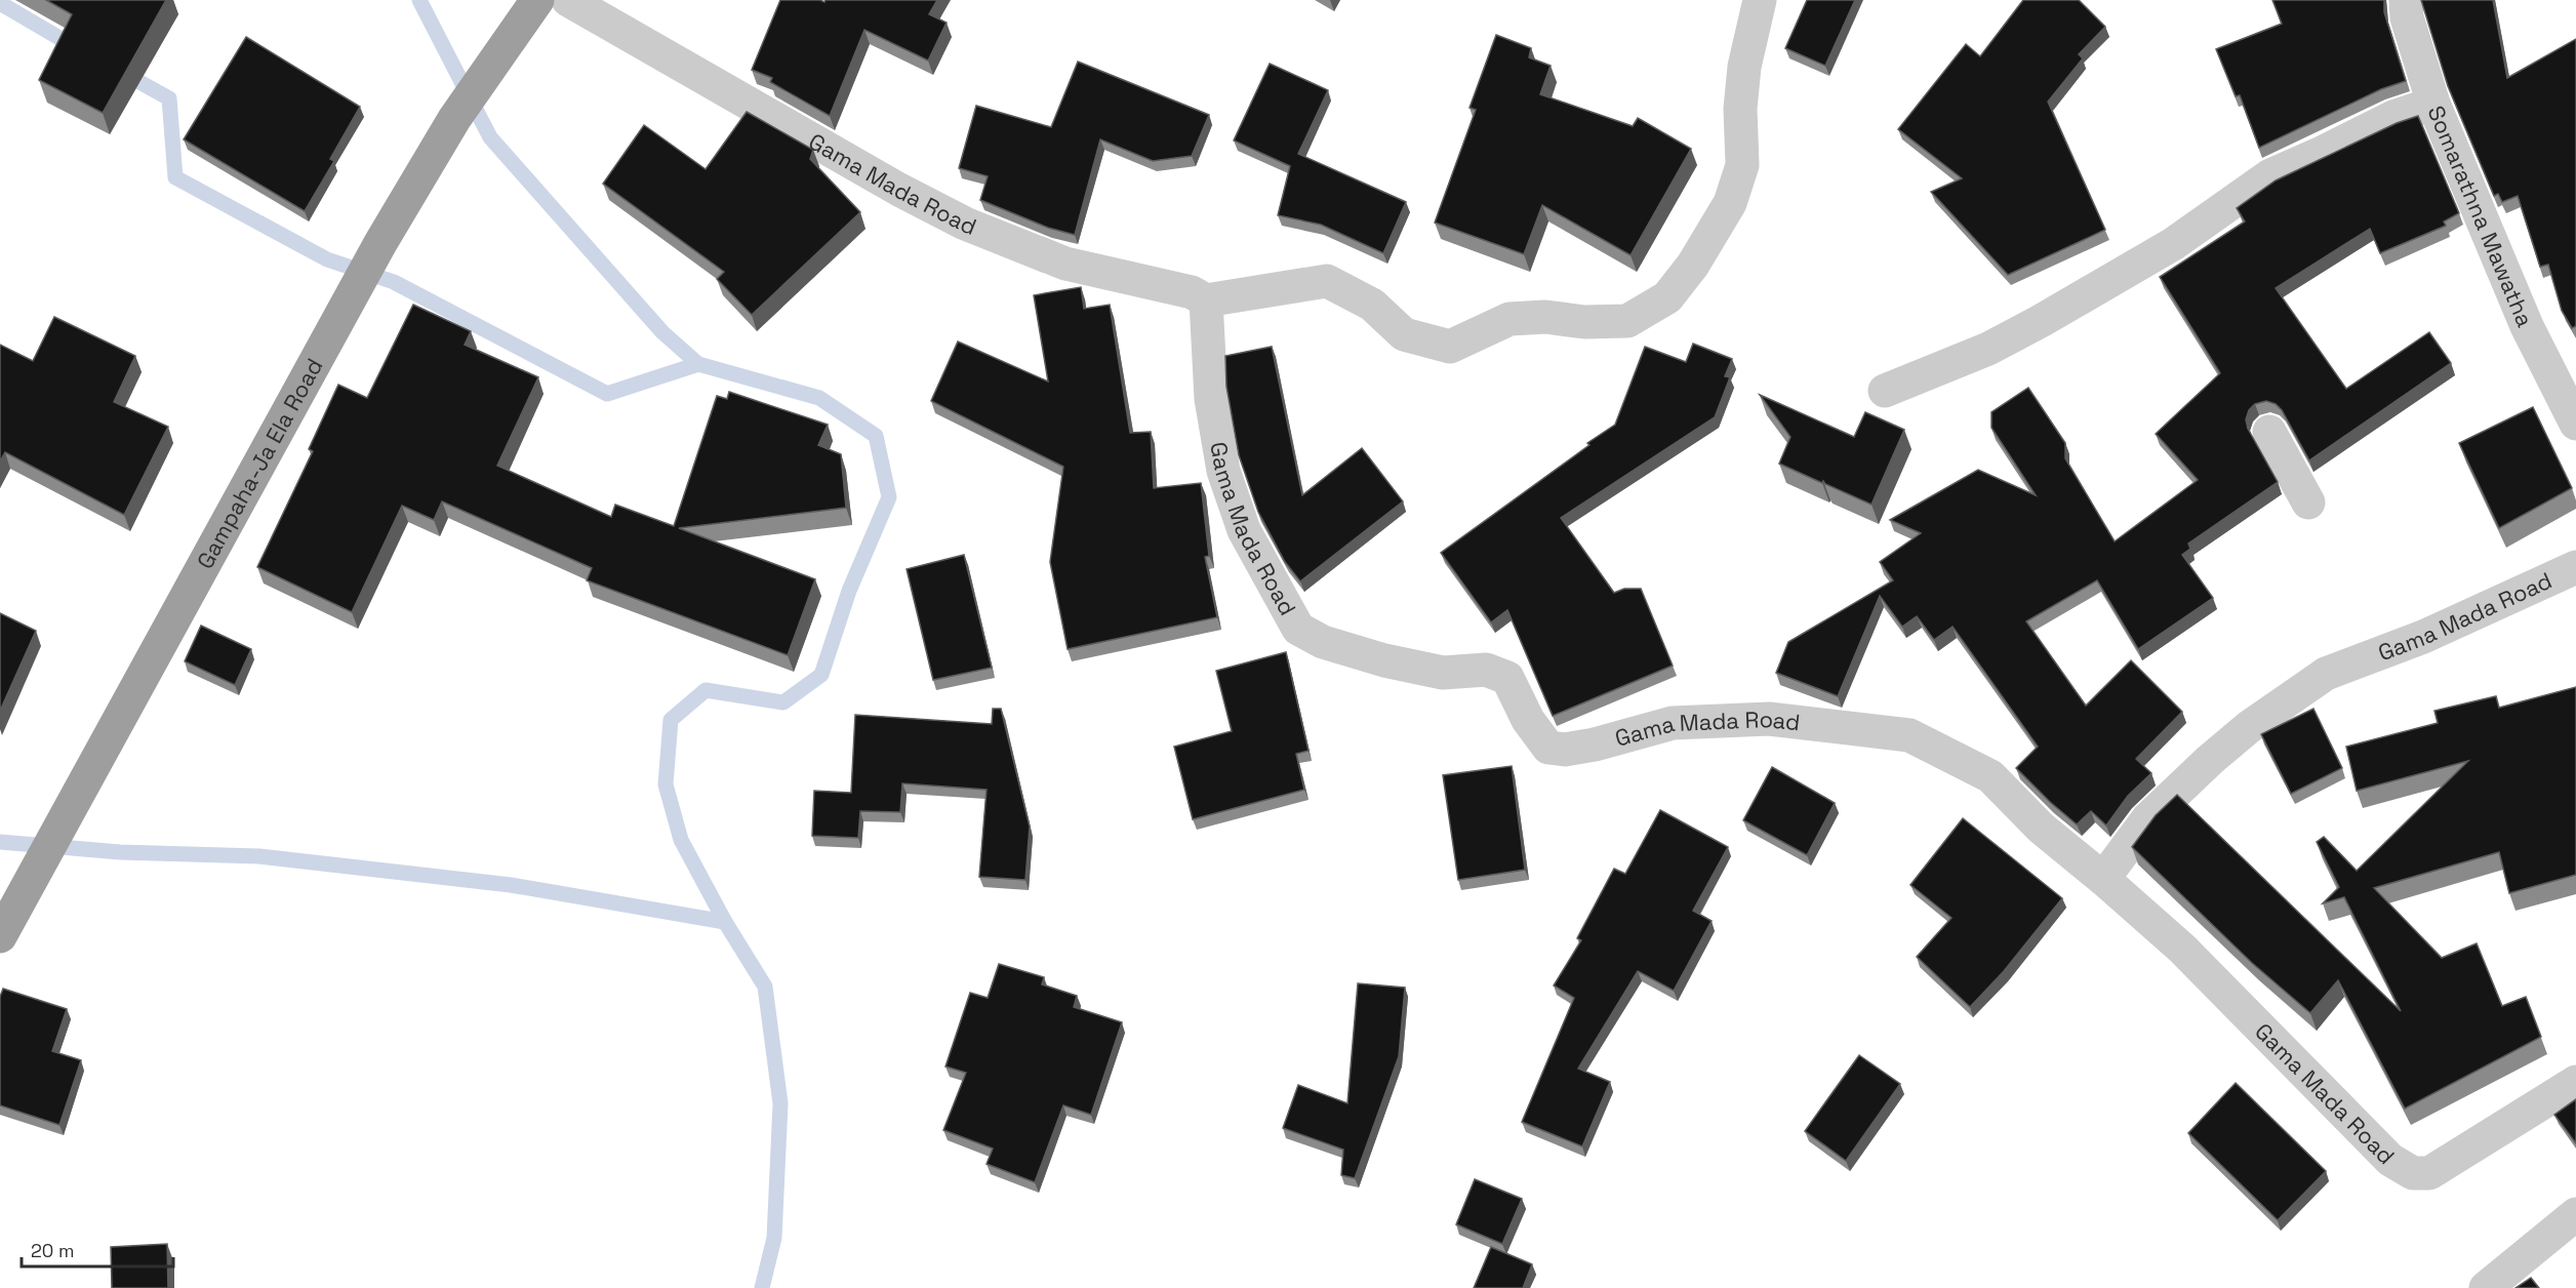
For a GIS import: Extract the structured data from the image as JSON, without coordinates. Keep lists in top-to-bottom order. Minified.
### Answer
{"streets":{"highway":["Gampaha-Ja Ela Road"],"street":["Gama Mada Road","Somarathna Mawatha"]},"scale_bar":"20 m"}
